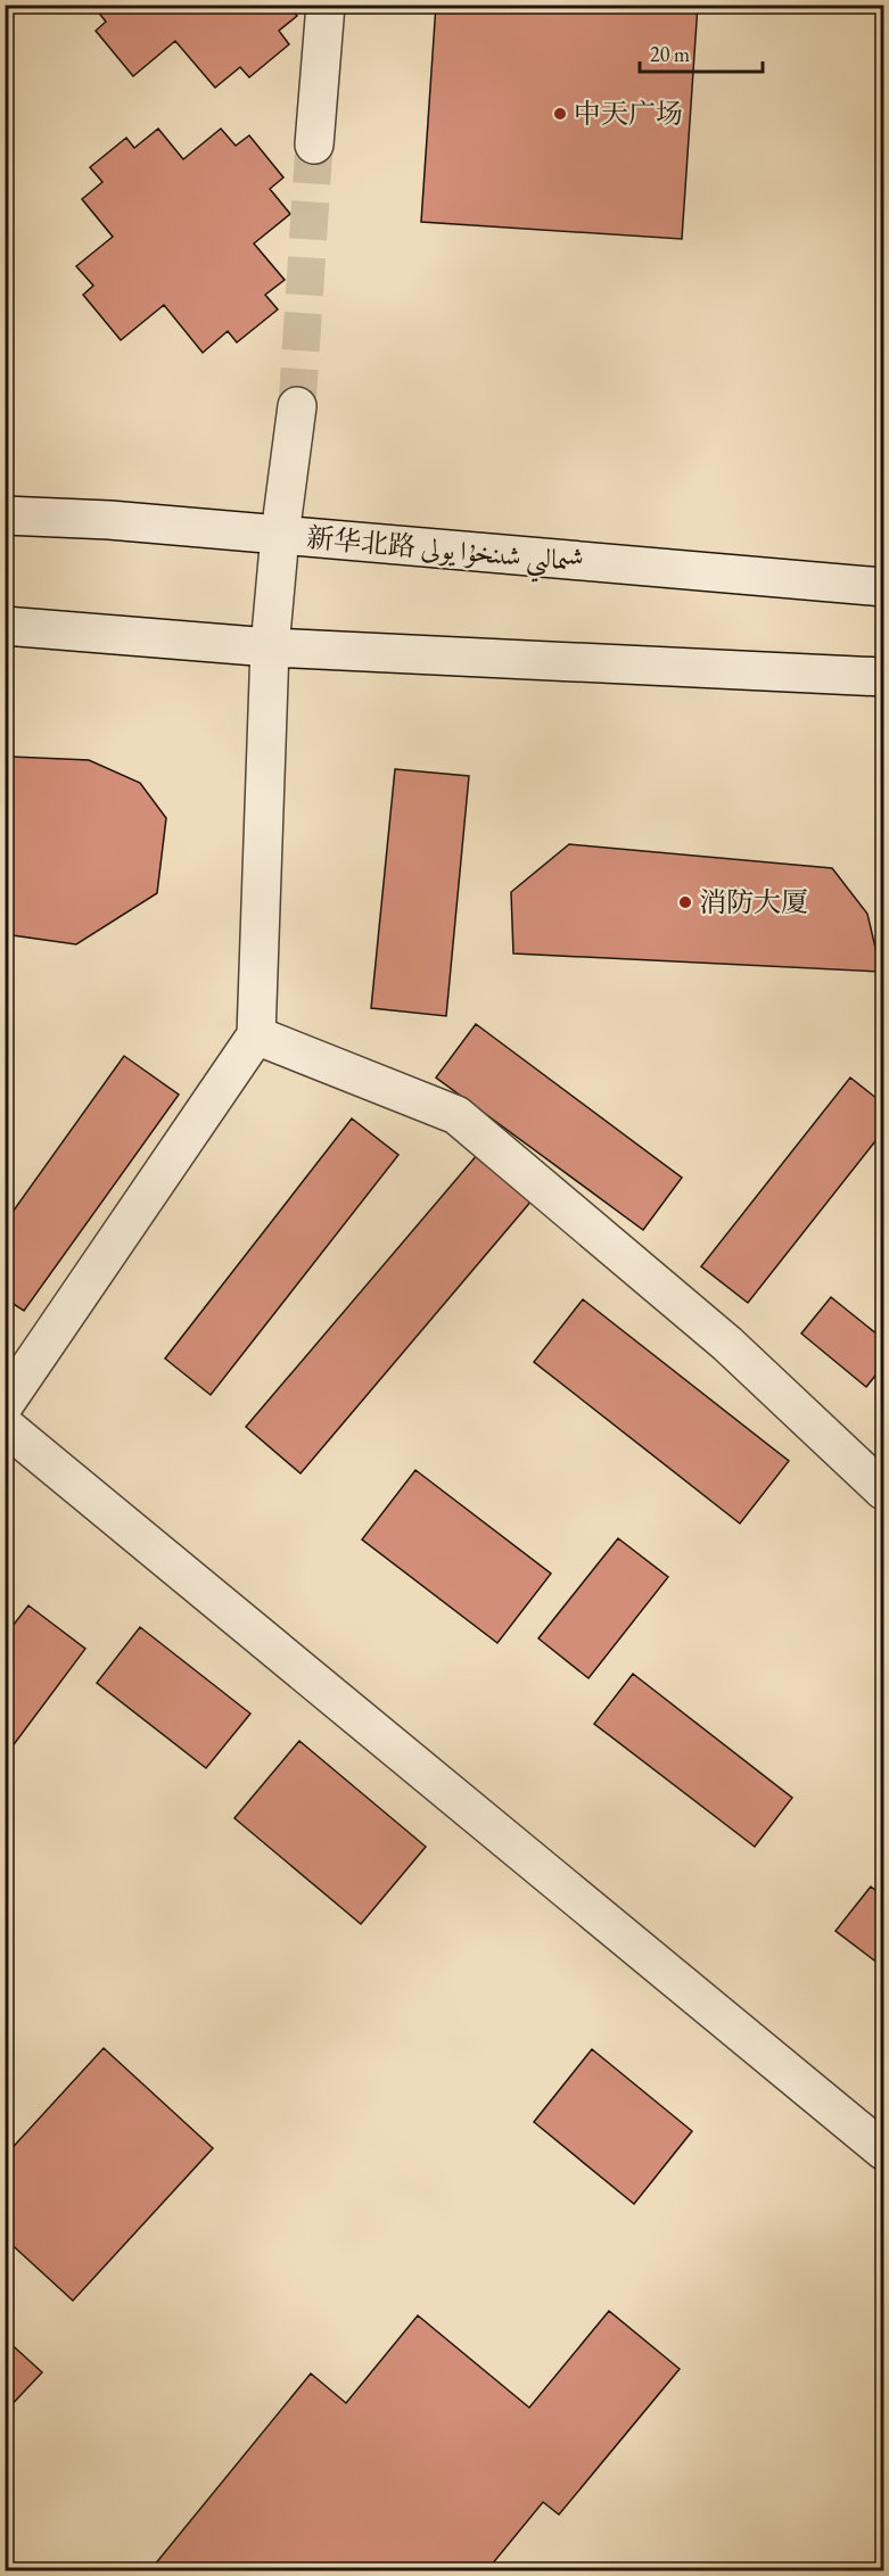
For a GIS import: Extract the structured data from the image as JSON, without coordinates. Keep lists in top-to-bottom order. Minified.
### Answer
{"streets":{"street":["新华北路 شىمالىي شىنخۇا يولى"]},"places":["中天广场","消防大厦"],"scale_bar":"20 m"}
